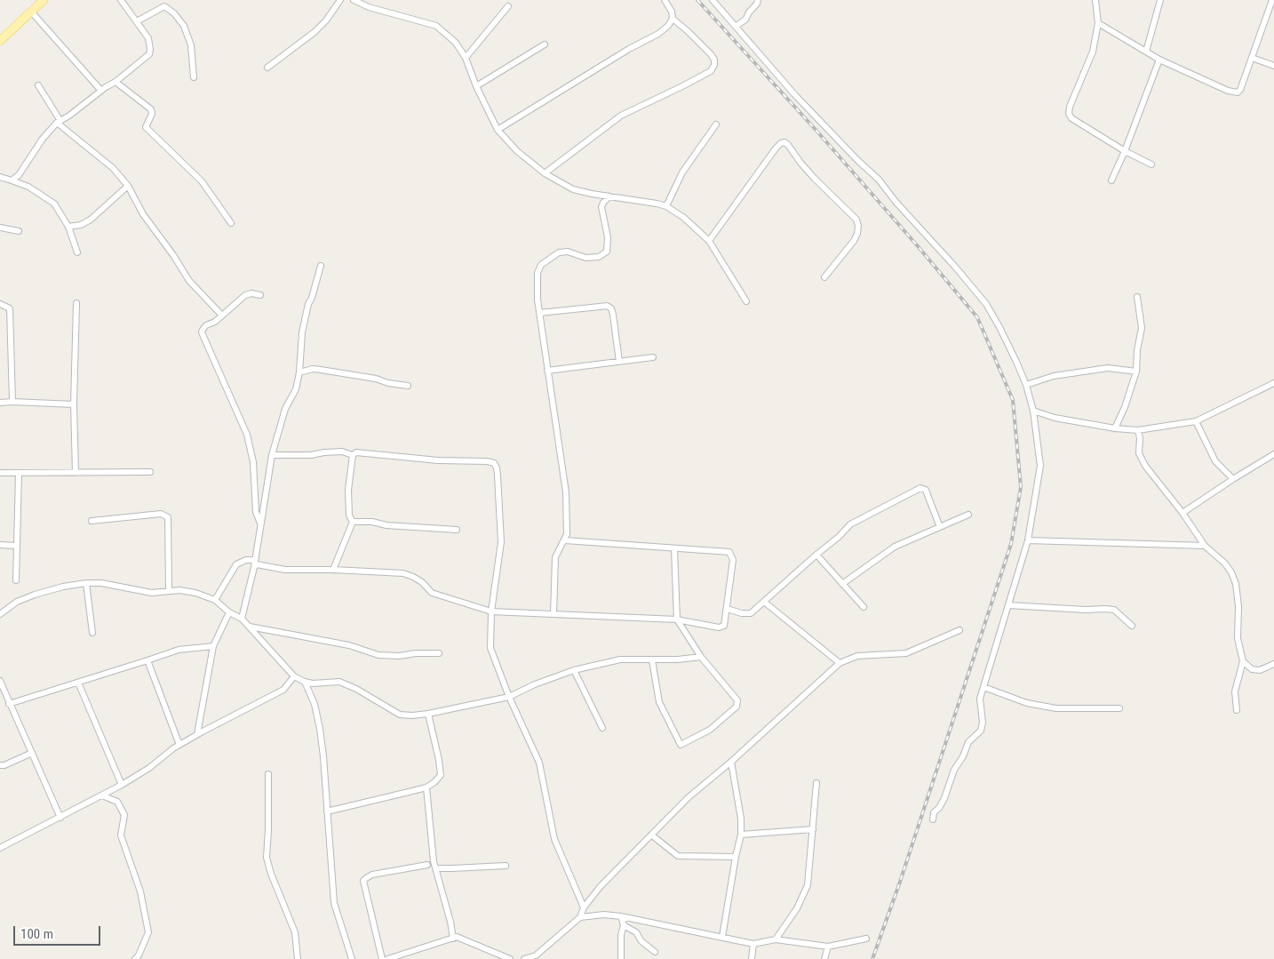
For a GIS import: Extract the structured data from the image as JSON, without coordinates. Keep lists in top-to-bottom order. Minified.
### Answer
{"scale_bar":"100 m"}
